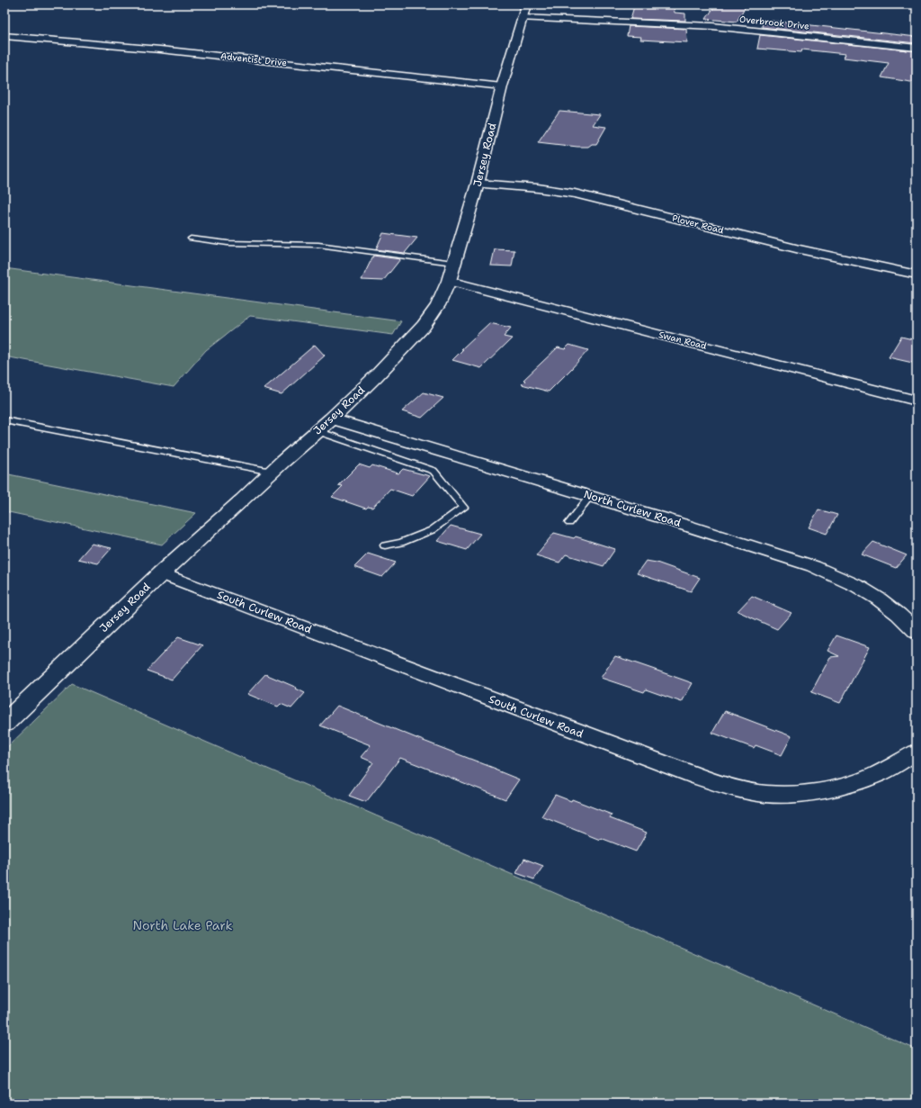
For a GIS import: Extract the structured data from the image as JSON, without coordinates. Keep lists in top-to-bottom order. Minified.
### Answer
{"streets":{"street":["Overbrook Drive","Adventist Drive","Jersey Road","Plover Road","Swan Road","North Curlew Road","South Curlew Road"]},"crossings":[["Overbrook Drive","Jersey Road"],["Adventist Drive","Jersey Road"],["Jersey Road","Plover Road"],["Jersey Road","Swan Road"],["Jersey Road","North Curlew Road"],["Jersey Road","South Curlew Road"]],"parks":["North Lake Park"]}
